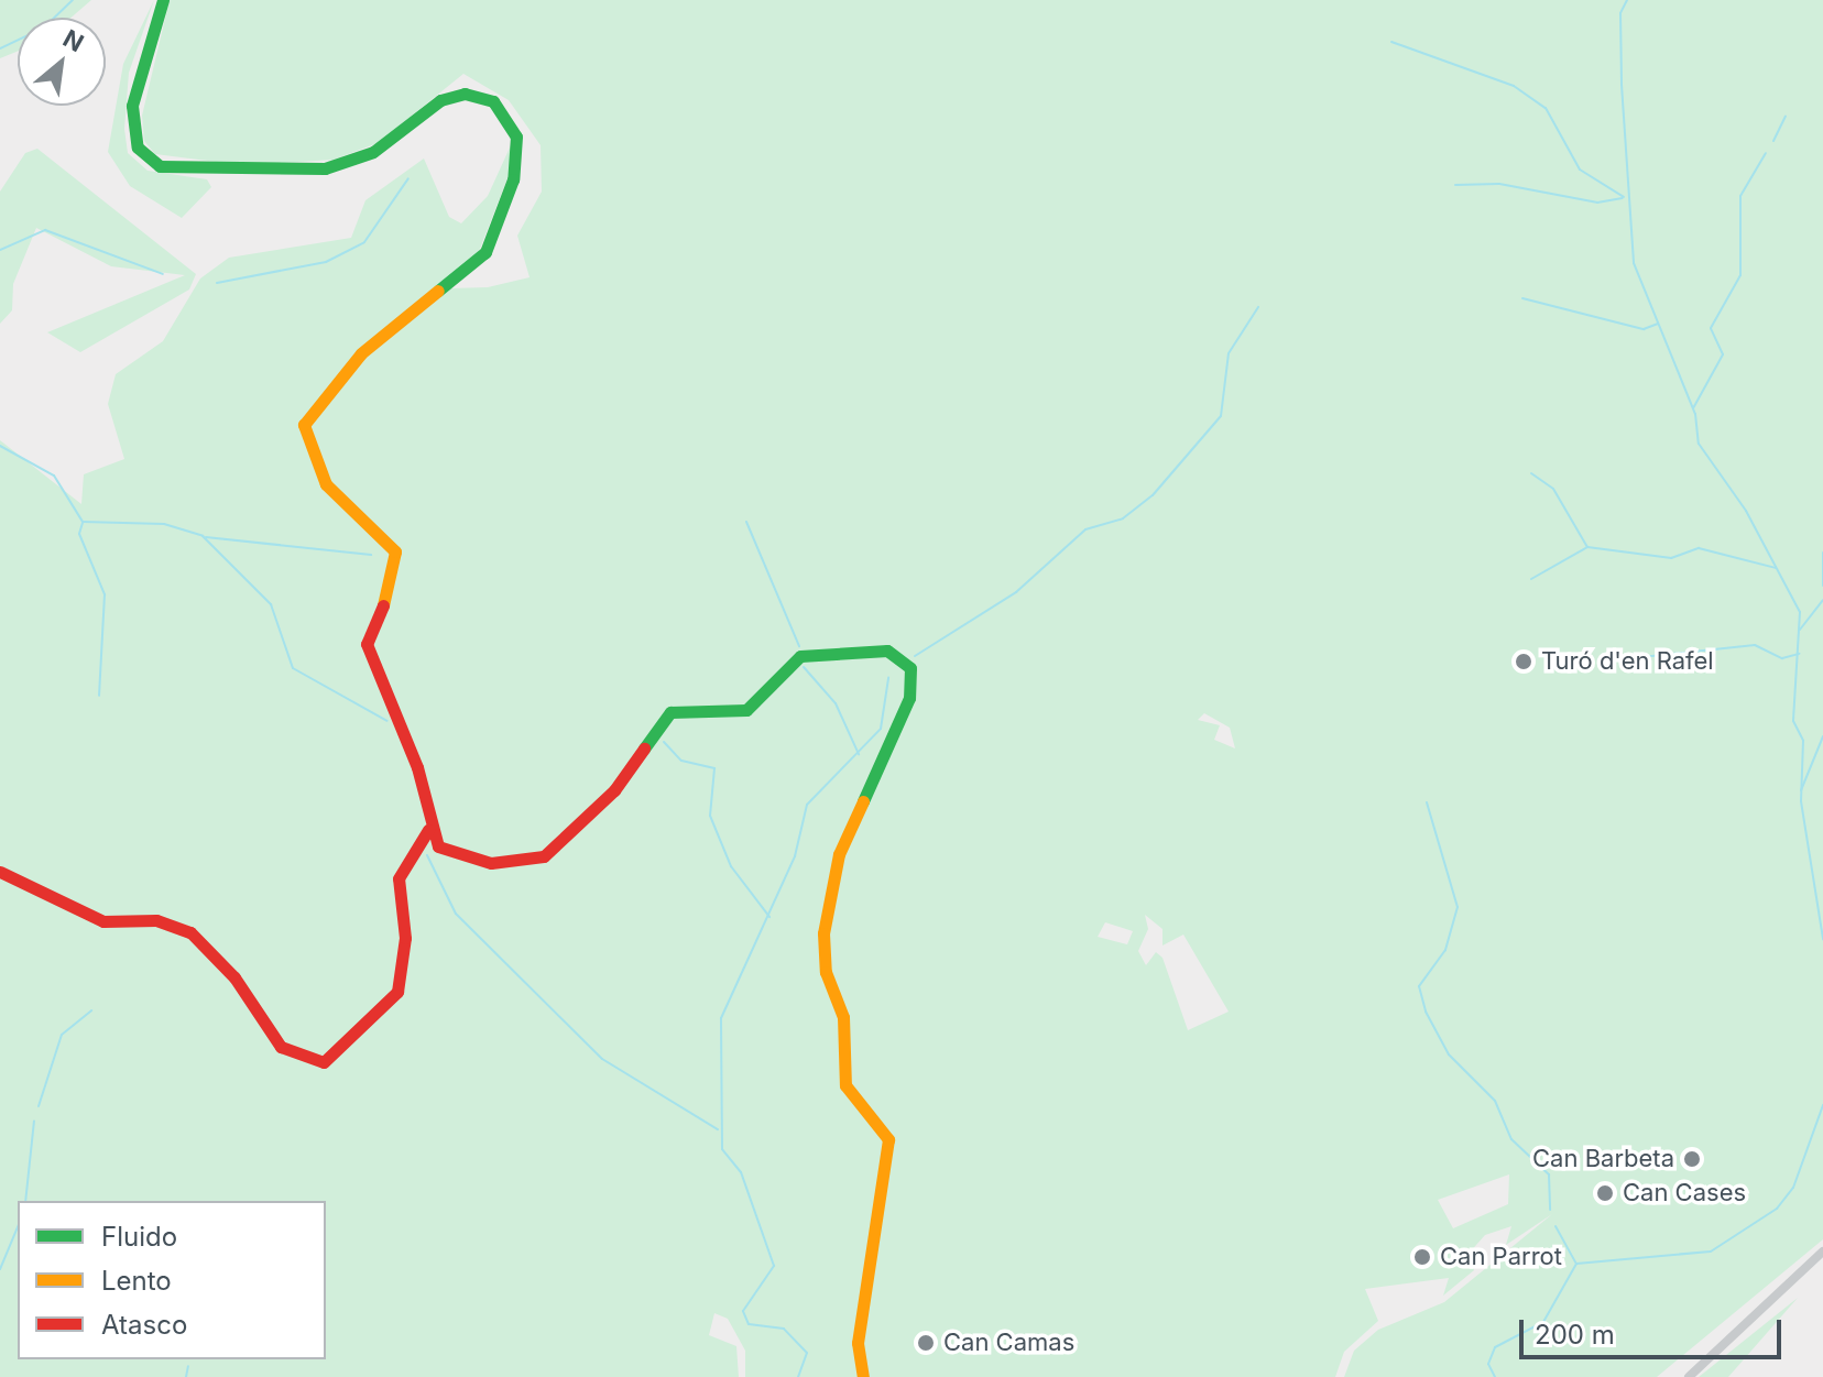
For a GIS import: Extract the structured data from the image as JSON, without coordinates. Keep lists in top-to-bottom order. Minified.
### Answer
{"places":["Turó d'en Rafel","Can Barbeta","Can Cases","Can Parrot","Can Camas"],"legend":["Fluido","Lento","Atasco"],"scale_bar":"200 m","north":"top right"}
